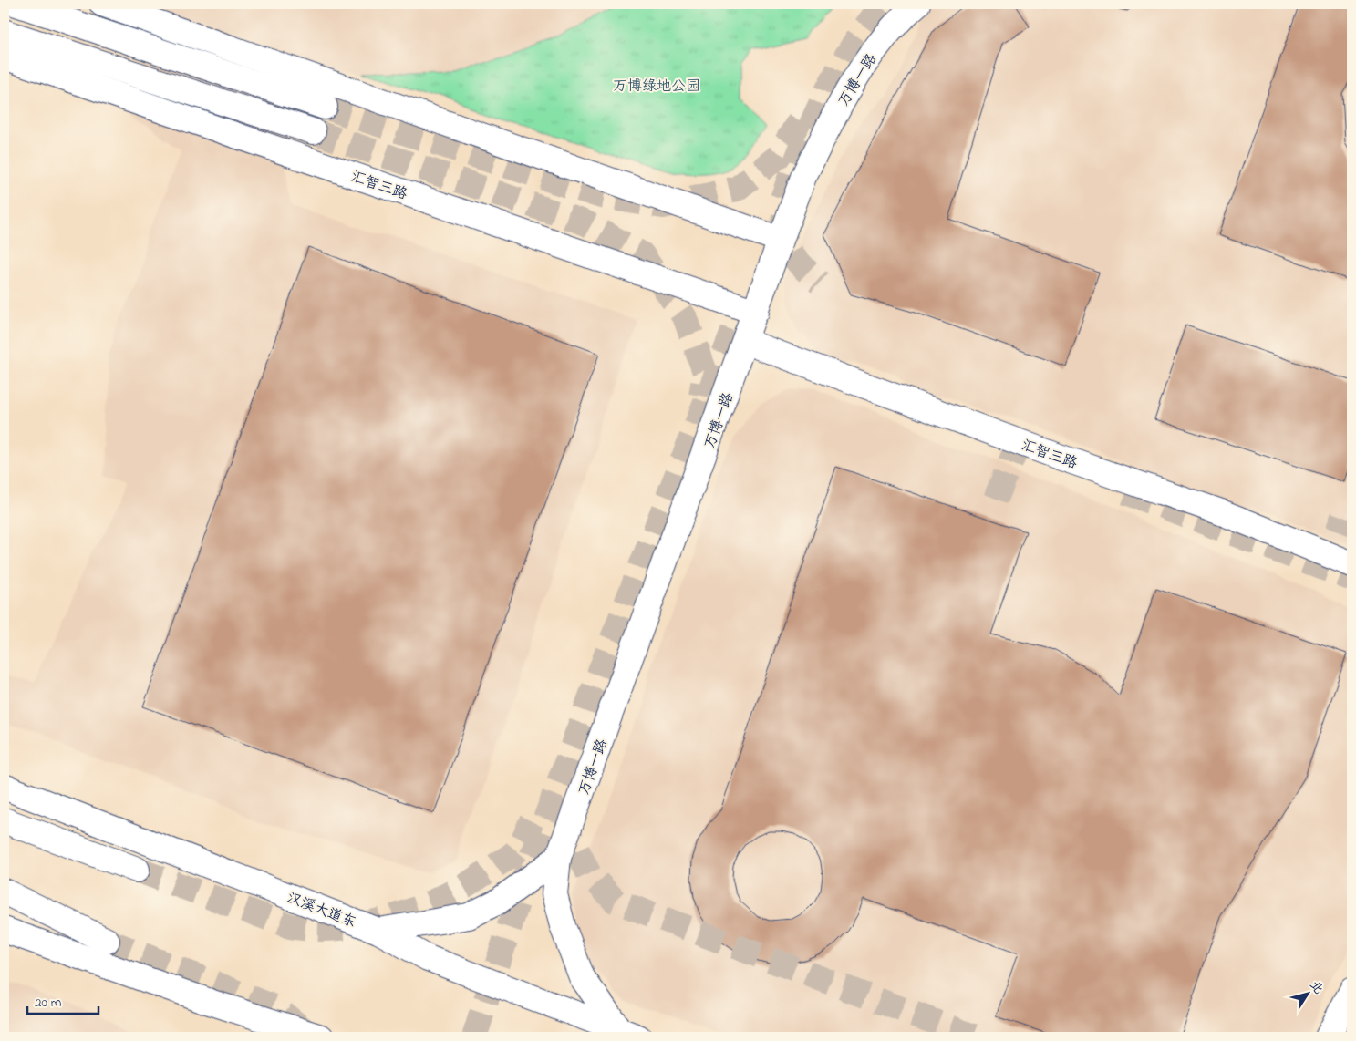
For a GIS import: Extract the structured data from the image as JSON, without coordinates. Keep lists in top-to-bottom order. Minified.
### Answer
{"streets":{"street":["万博一路","汇智三路","汉溪大道东"]},"crossings":[["万博一路","汇智三路"],["万博一路","汉溪大道东"]],"parks":["万博绿地公园"],"scale_bar":"20 m","north":"top right"}
